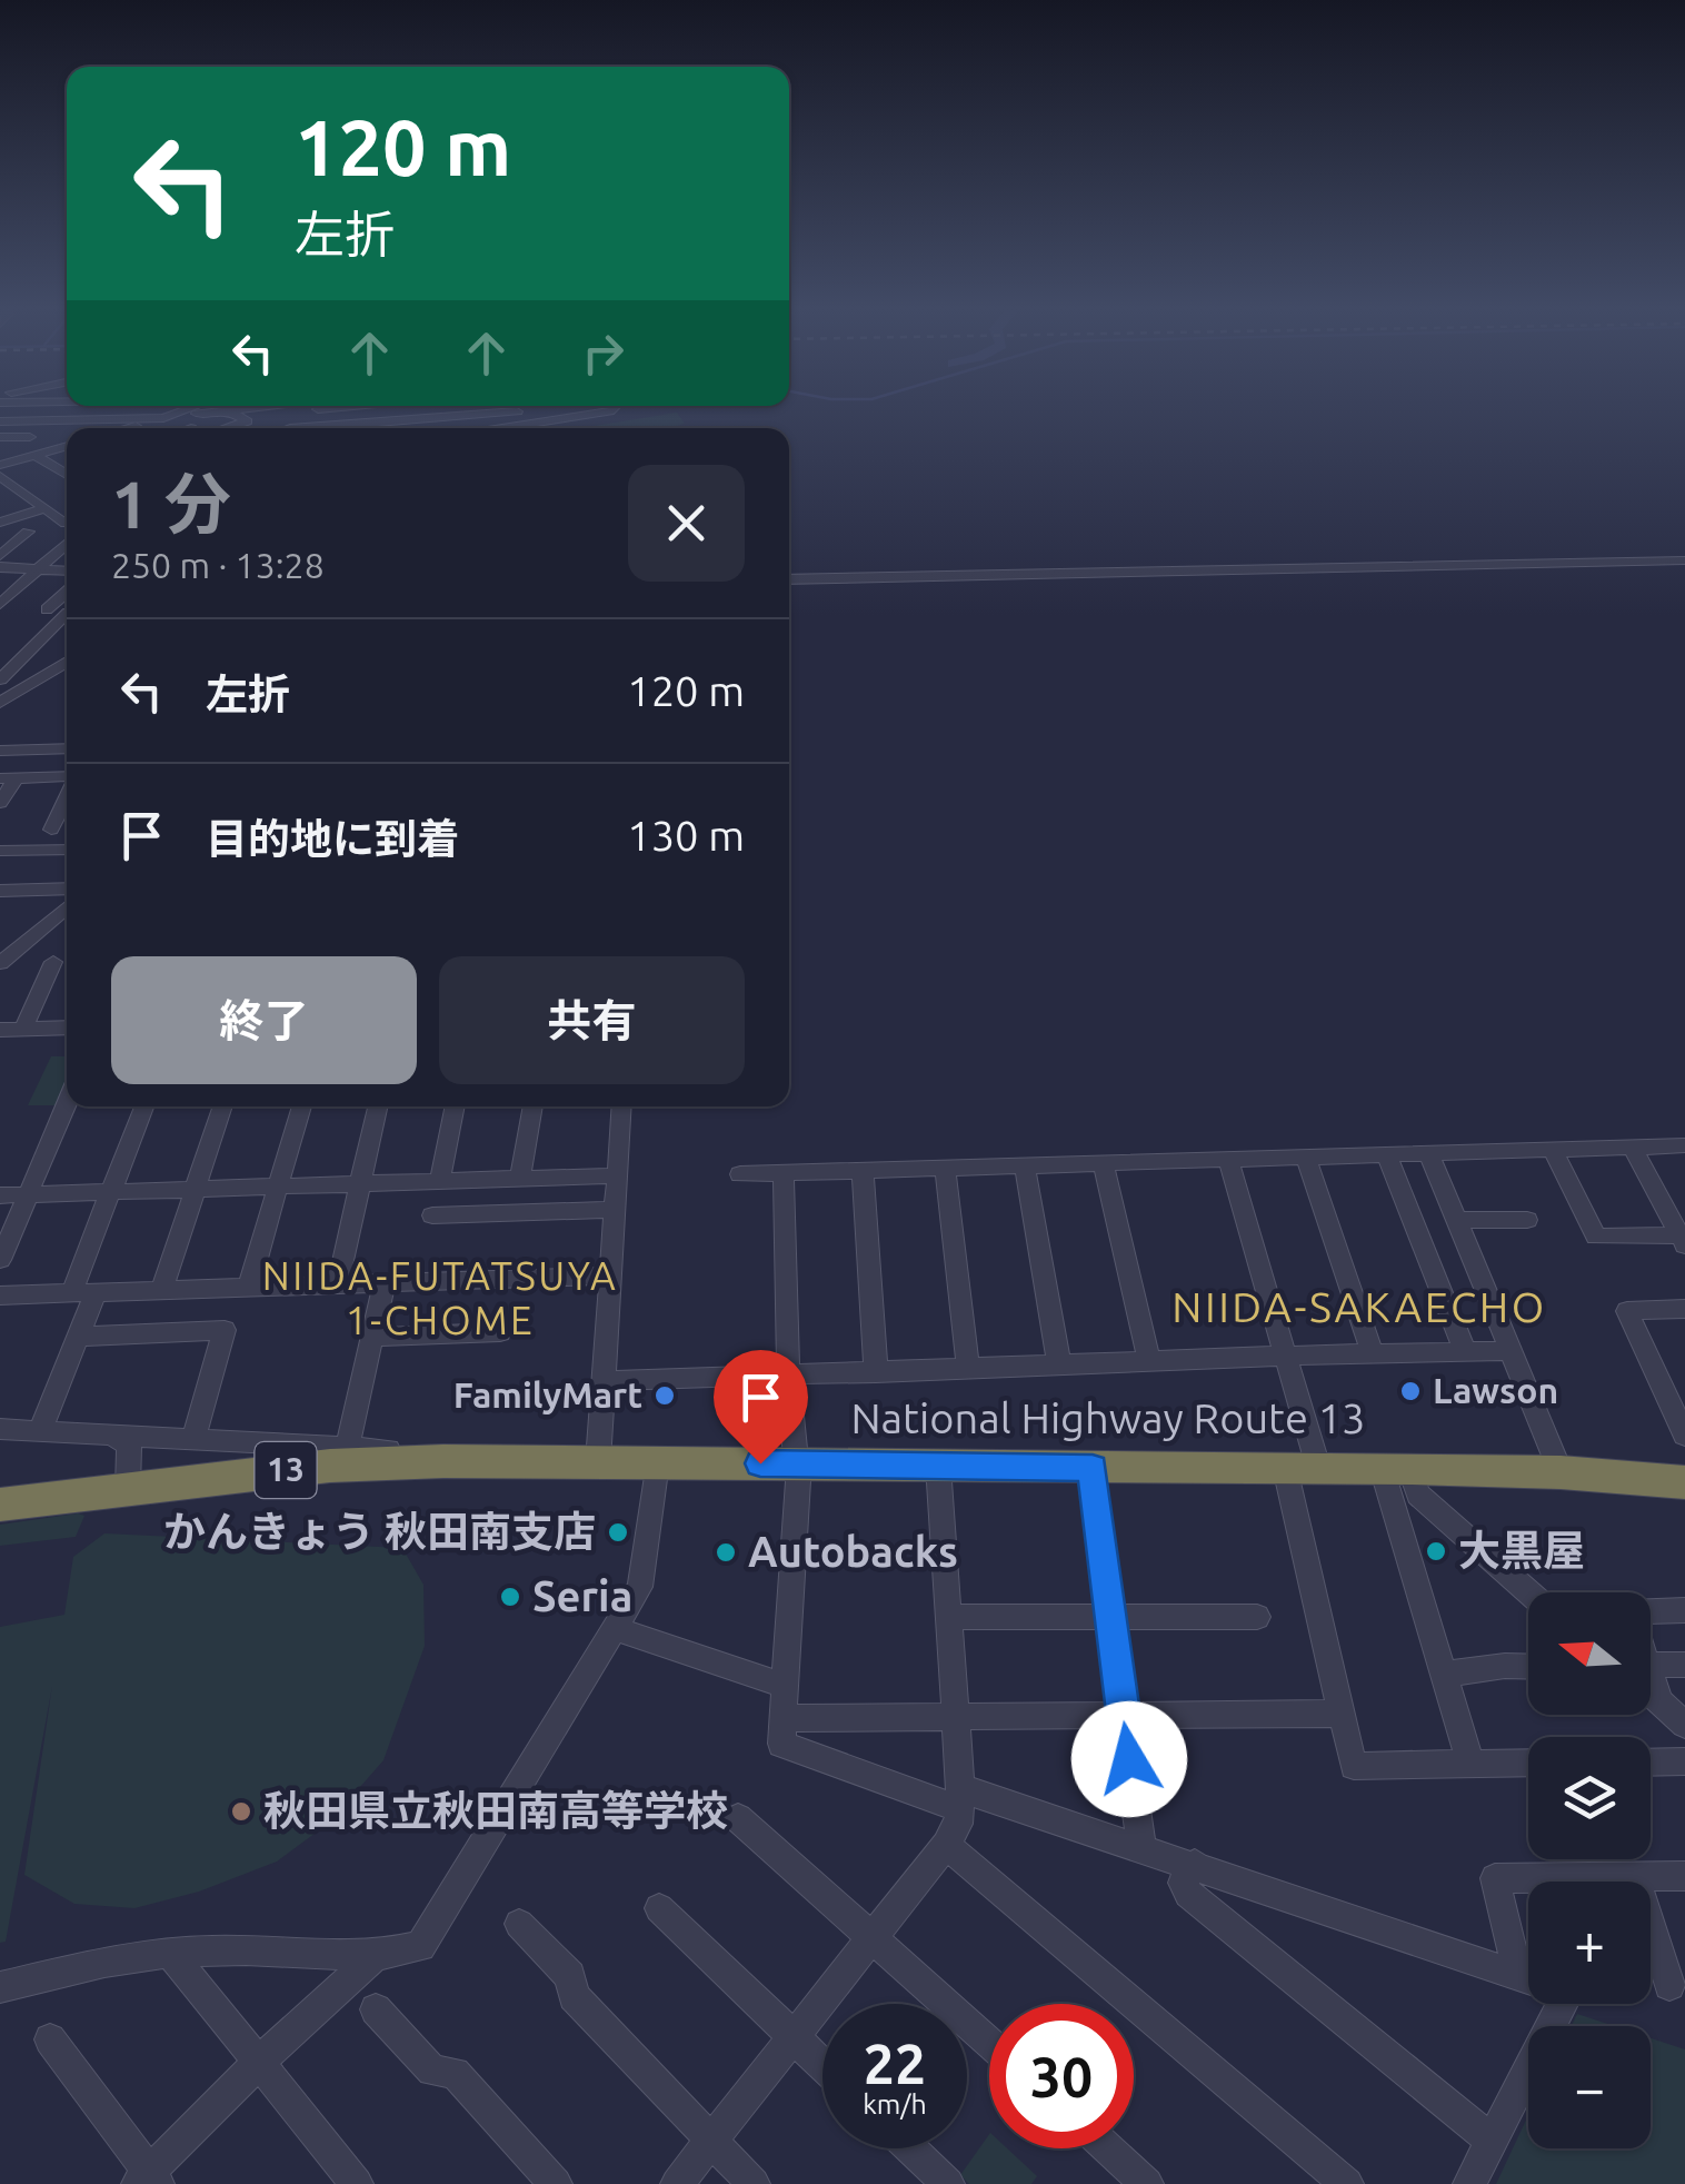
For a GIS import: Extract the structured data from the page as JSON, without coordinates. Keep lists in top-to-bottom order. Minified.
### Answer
{"streets":{"highway":["National Highway Route 13","13"]},"districts":["NIIDA-FUTATSUYA 1-CHOME","NIIDA-SAKAECHO"],"places":["Lawson","FamilyMart","かんきょう 秋田南支店","大黒屋","Autobacks","Seria","秋田県立秋田南高等学校"],"north":"left","page":{"turn":["120 m","左折"],"heading":["1 分","250 m · 13:28"],"list":[{"name":"左折","value":"120 m"},{"name":"目的地に到着","value":"130 m"}],"buttons":["終了","共有"],"map_buttons":["+","−"],"speed":"22 km/h","limit":"30"}}
